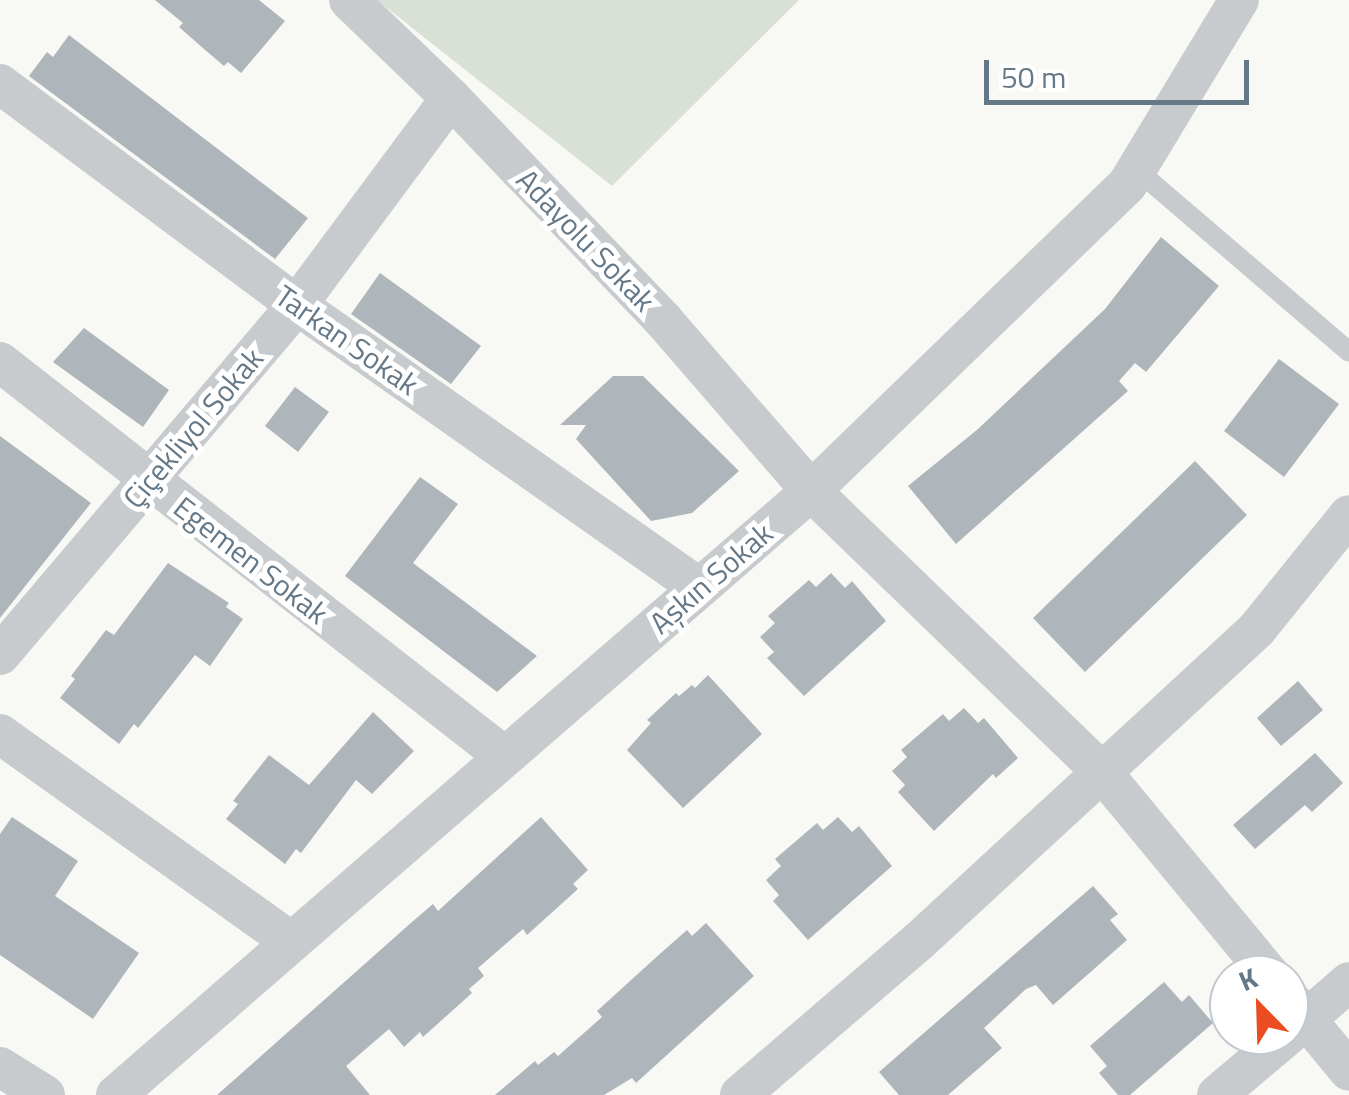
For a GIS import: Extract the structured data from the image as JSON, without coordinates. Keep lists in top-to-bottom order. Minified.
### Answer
{"streets":{"street":["Adayolu Sokak","Tarkan Sokak","Çiçekliyol Sokak","Egemen Sokak","Aşkın Sokak"]},"crossings":[["Adayolu Sokak","Çiçekliyol Sokak"],["Adayolu Sokak","Aşkın Sokak"],["Tarkan Sokak","Çiçekliyol Sokak"],["Tarkan Sokak","Aşkın Sokak"],["Çiçekliyol Sokak","Egemen Sokak"],["Egemen Sokak","Aşkın Sokak"]],"scale_bar":"50 m","north":"top left"}
